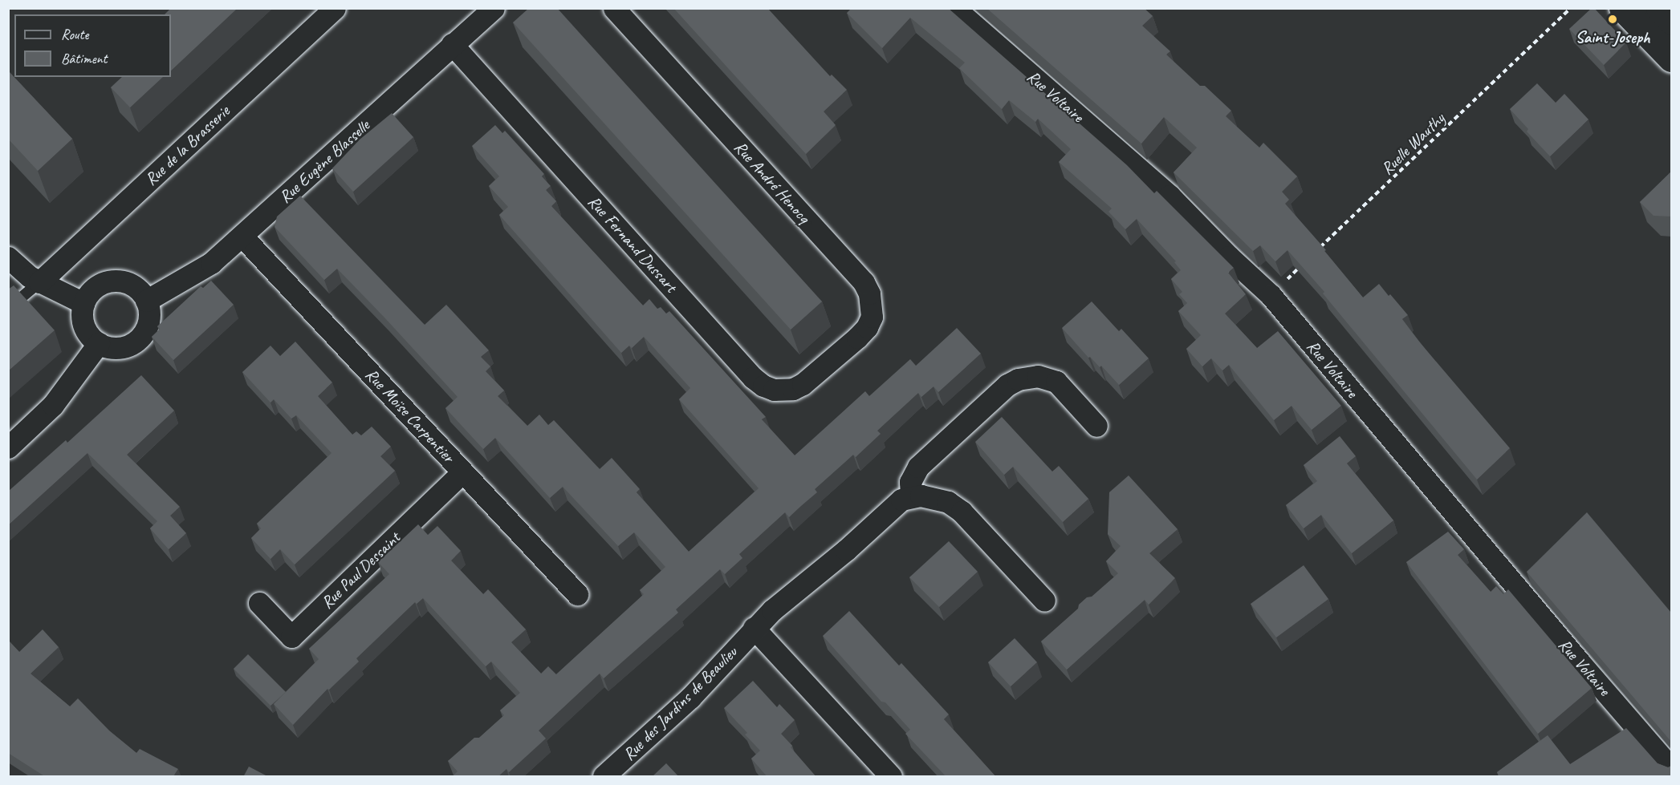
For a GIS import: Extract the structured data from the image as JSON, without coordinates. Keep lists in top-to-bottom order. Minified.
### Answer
{"streets":{"street":["Rue Voltaire","Rue de la Brasserie","Rue Eugène Blasselle","Rue André Henocq","Rue Fernand Dussart","Rue Moïse Carpentier","Rue Paul Dessaint","Rue des Jardins de Beaulieu"],"path":["Ruelle Wauthy"]},"crossings":[["Rue Eugène Blasselle","Rue Fernand Dussart"],["Rue Eugène Blasselle","Rue Moïse Carpentier"],["Rue André Henocq","Rue Fernand Dussart"],["Rue Moïse Carpentier","Rue Paul Dessaint"]],"places":["Saint-Joseph"],"legend":["Route","Bâtiment"]}
